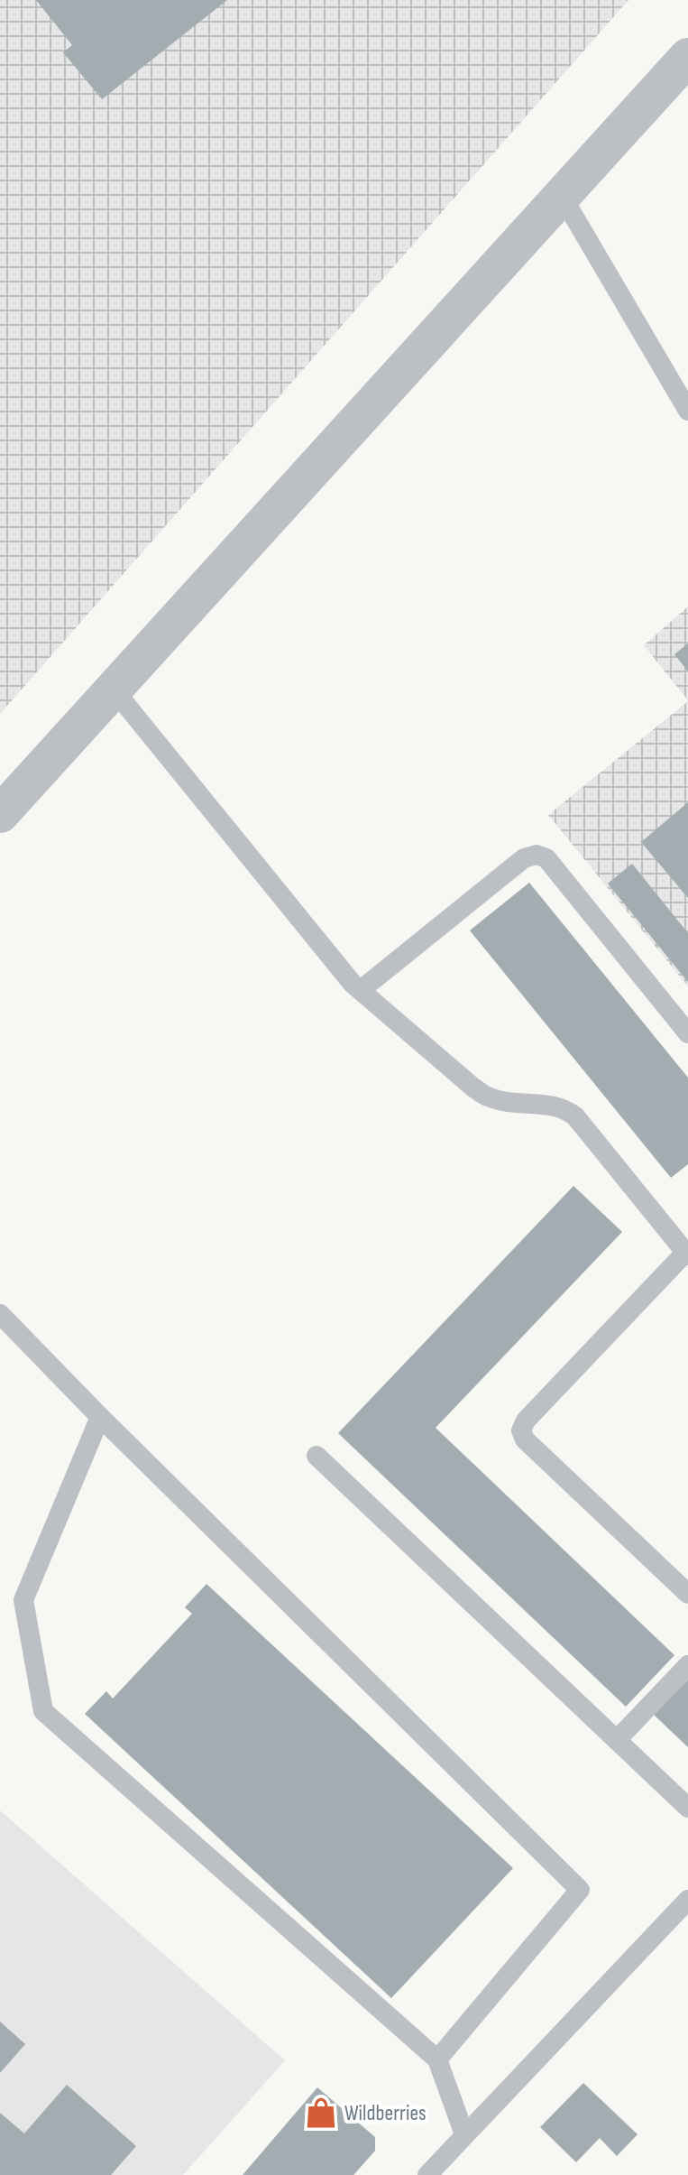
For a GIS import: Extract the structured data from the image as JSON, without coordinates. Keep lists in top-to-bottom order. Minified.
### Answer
{"places":{"shop":["Wildberries"]}}
